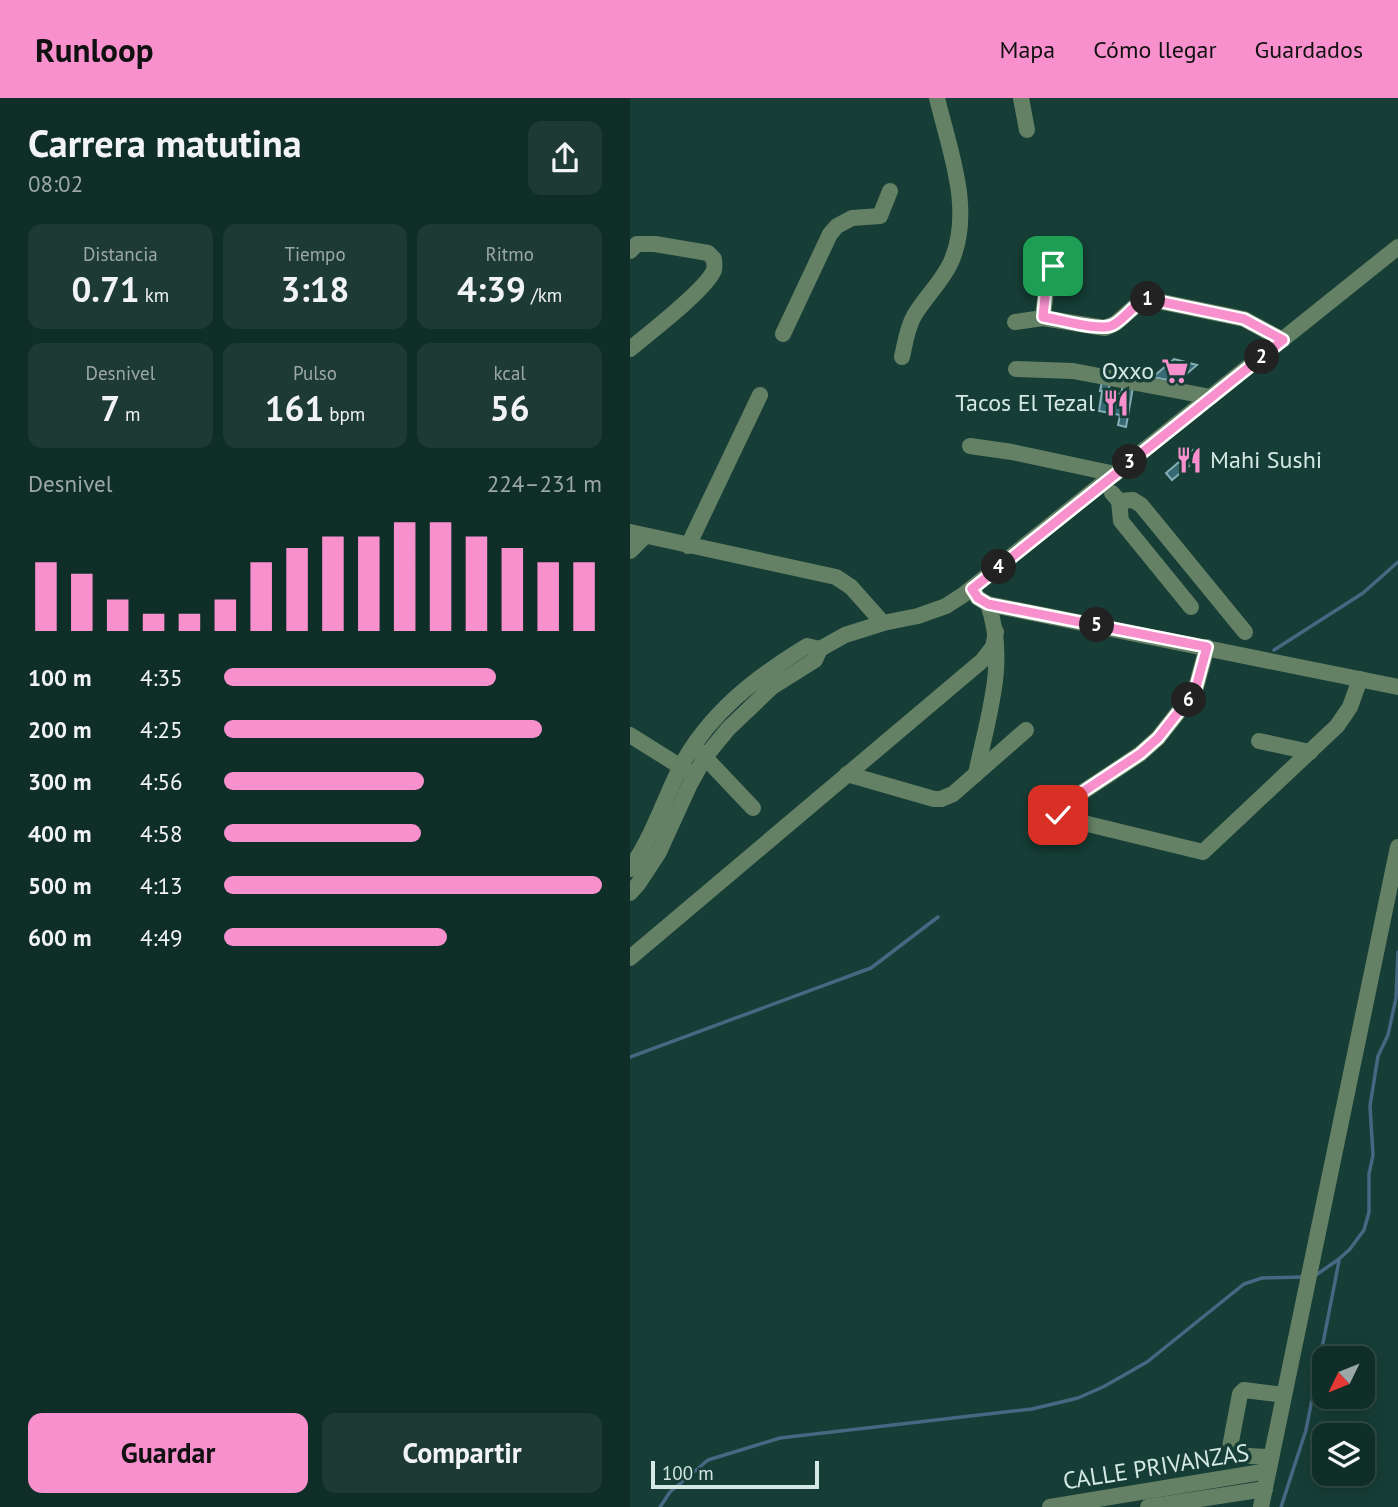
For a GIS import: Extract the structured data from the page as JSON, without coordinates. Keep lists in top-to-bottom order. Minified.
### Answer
{"streets":{"street":["CALLE PRIVANZAS"]},"places":{"supermarket":["Oxxo"],"restaurant":["Tacos El Tezal","Mahi Sushi"]},"scale_bar":"100 m","north":"bottom left","page":{"header":"Runloop","nav":["Mapa","Cómo llegar","Guardados"],"heading":["Carrera matutina","08:02"],"stats":[["Distancia","0.71 km"],["Tiempo","3:18"],["Ritmo","4:39 /km"],["Desnivel","7 m"],["Pulso","161 bpm"],["kcal","56"]],"pins":["1","2","3","4","5","6"],"chart":["Desnivel","224–231 m"],"list":[{"name":"100 m","note":"4:35"},{"name":"200 m","note":"4:25"},{"name":"300 m","note":"4:56"},{"name":"400 m","note":"4:58"},{"name":"500 m","note":"4:13"},{"name":"600 m","note":"4:49"}],"buttons":["Guardar","Compartir"],"scale":"100 m"}}
